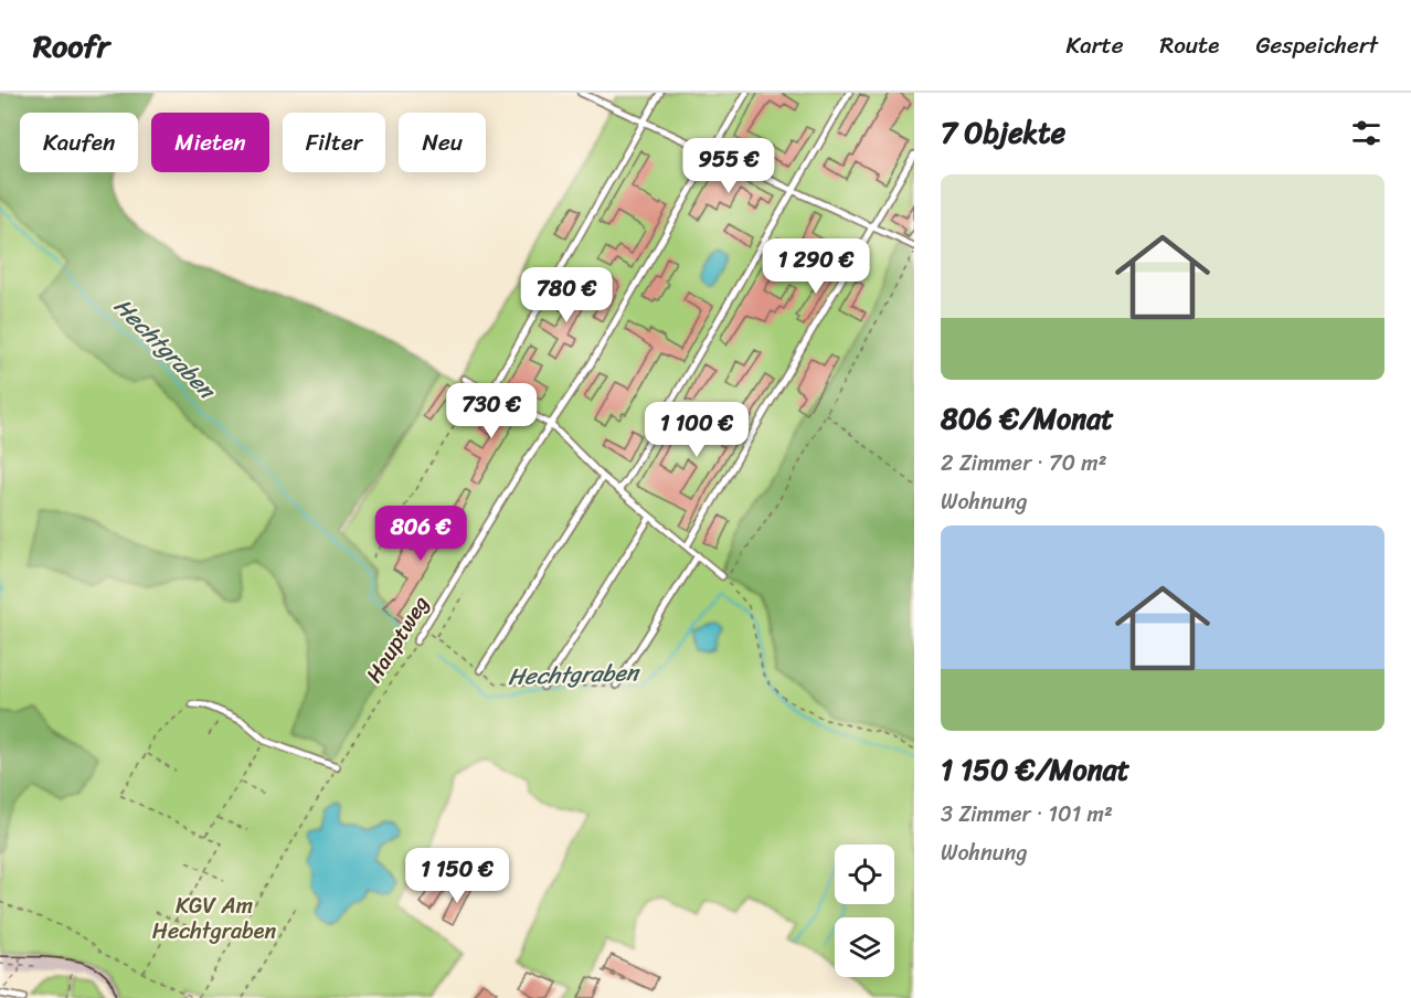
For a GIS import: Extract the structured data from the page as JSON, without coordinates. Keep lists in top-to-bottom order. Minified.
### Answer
{"streets":{"lane":["Hauptweg"]},"water":["Hechtgraben"],"parks":["KGV Am Hechtgraben"],"page":{"header":"Roofr","nav":["Karte","Route","Gespeichert"],"heading":"7 Objekte","chip":["Kaufen","Mieten","Filter","Neu"],"price":["955 €","1 290 €","780 €","730 €","1 100 €","806 €","1 150 €"],"list":[{"name":"806 €/Monat","note":"2 Zimmer · 70 m² · Wohnung"},{"name":"1 150 €/Monat","note":"3 Zimmer · 101 m² · Wohnung"}]}}
